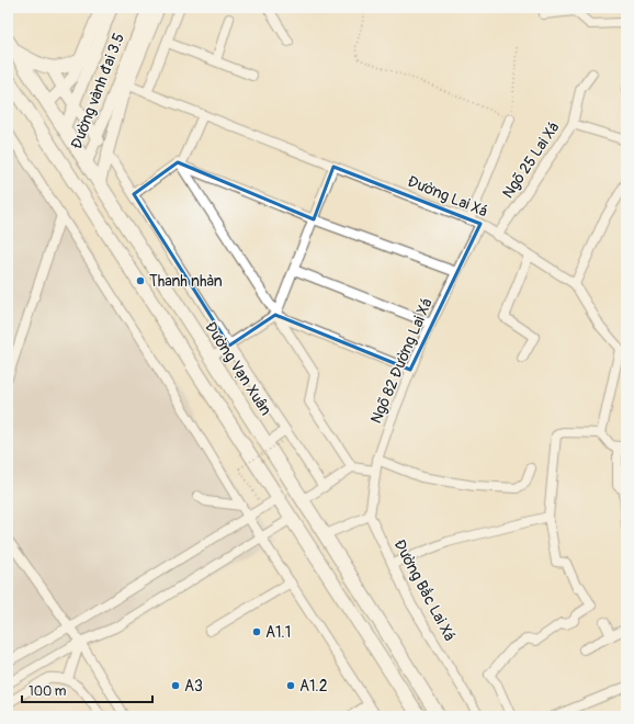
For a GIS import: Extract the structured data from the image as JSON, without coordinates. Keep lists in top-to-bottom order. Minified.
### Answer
{"streets":{"highway":["Đường Vạn Xuân"],"main road":["Đường vành đai 3.5"],"street":["Ngõ 25 Lai Xá","Đường Lai Xá","Ngõ 82 Đường Lai Xá","Đường Bắc Lai Xá"]},"crossings":[["Đường vành đai 3.5","Đường Lai Xá"],["Đường vành đai 3.5","Đường Vạn Xuân"],["Ngõ 25 Lai Xá","Đường Lai Xá"],["Đường Lai Xá","Ngõ 82 Đường Lai Xá"],["Ngõ 82 Đường Lai Xá","Đường Bắc Lai Xá"]],"places":["Thanh nhàn","A1.1","A3","A1.2"],"scale_bar":"100 m"}
